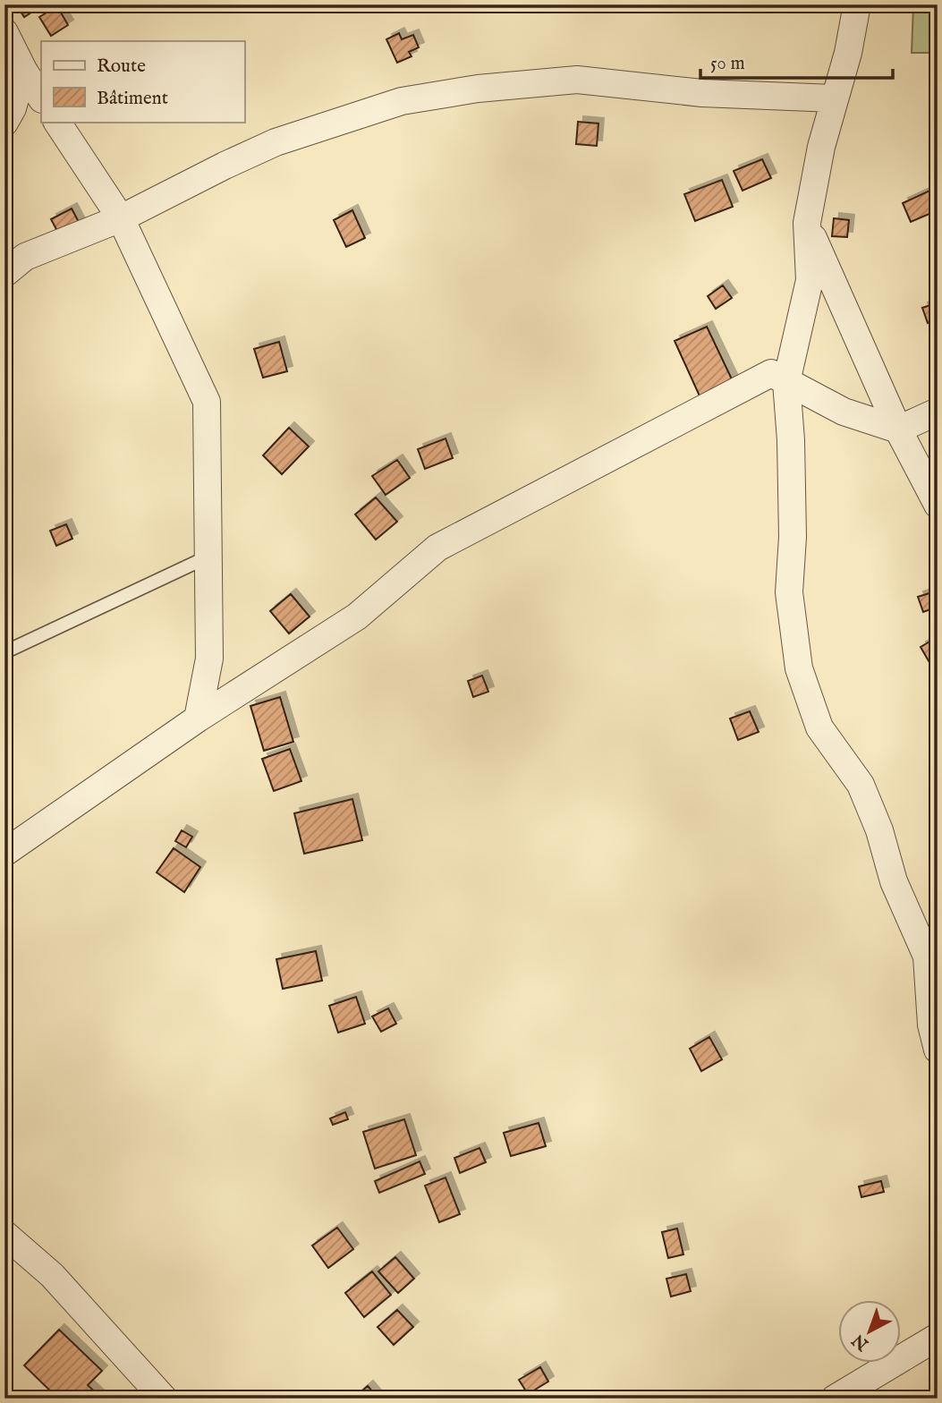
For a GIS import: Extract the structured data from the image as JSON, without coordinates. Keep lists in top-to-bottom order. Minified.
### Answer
{"legend":["Route","Bâtiment"],"scale_bar":"50 m","north":"bottom left"}
